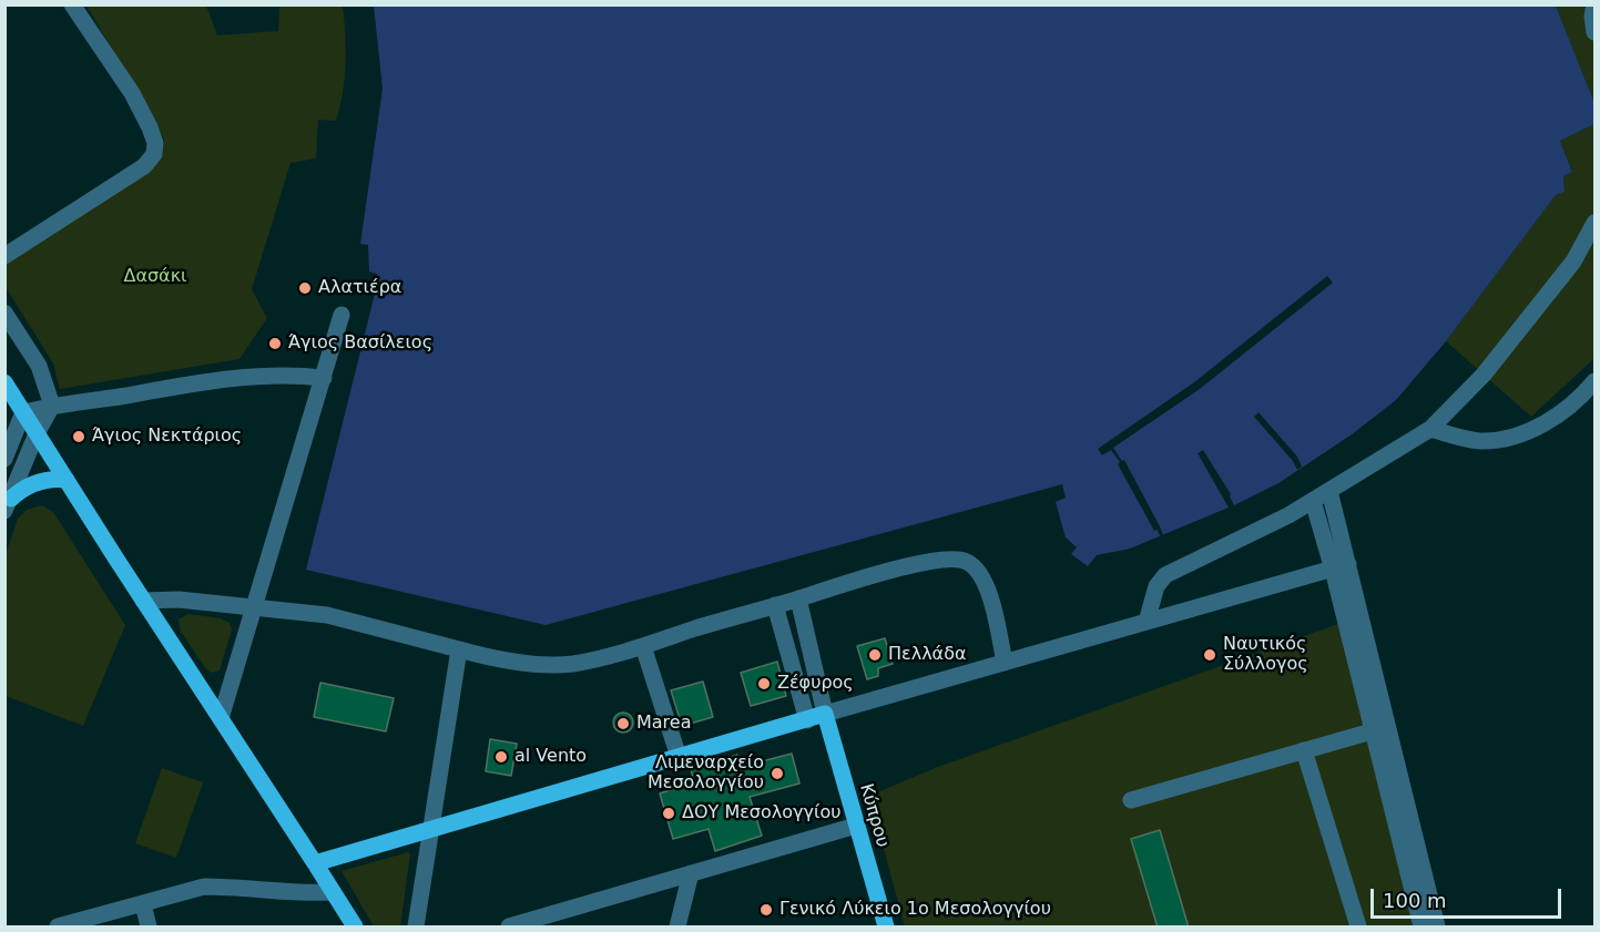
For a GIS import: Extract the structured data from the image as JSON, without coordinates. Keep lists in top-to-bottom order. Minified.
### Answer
{"streets":{"main road":["Κύπρου"]},"parks":["Δασάκι"],"places":["Αλατιέρα","Άγιος Βασίλειος","Άγιος Νεκτάριος","Πελλάδα","Ναυτικός Σύλλογος","Ζέφυρος","Marea","al Vento","Λιμεναρχείο Μεσολογγίου","ΔΟΥ Μεσολογγίου","Γενικό Λύκειο 1ο Μεσολογγίου"],"scale_bar":"100 m"}
